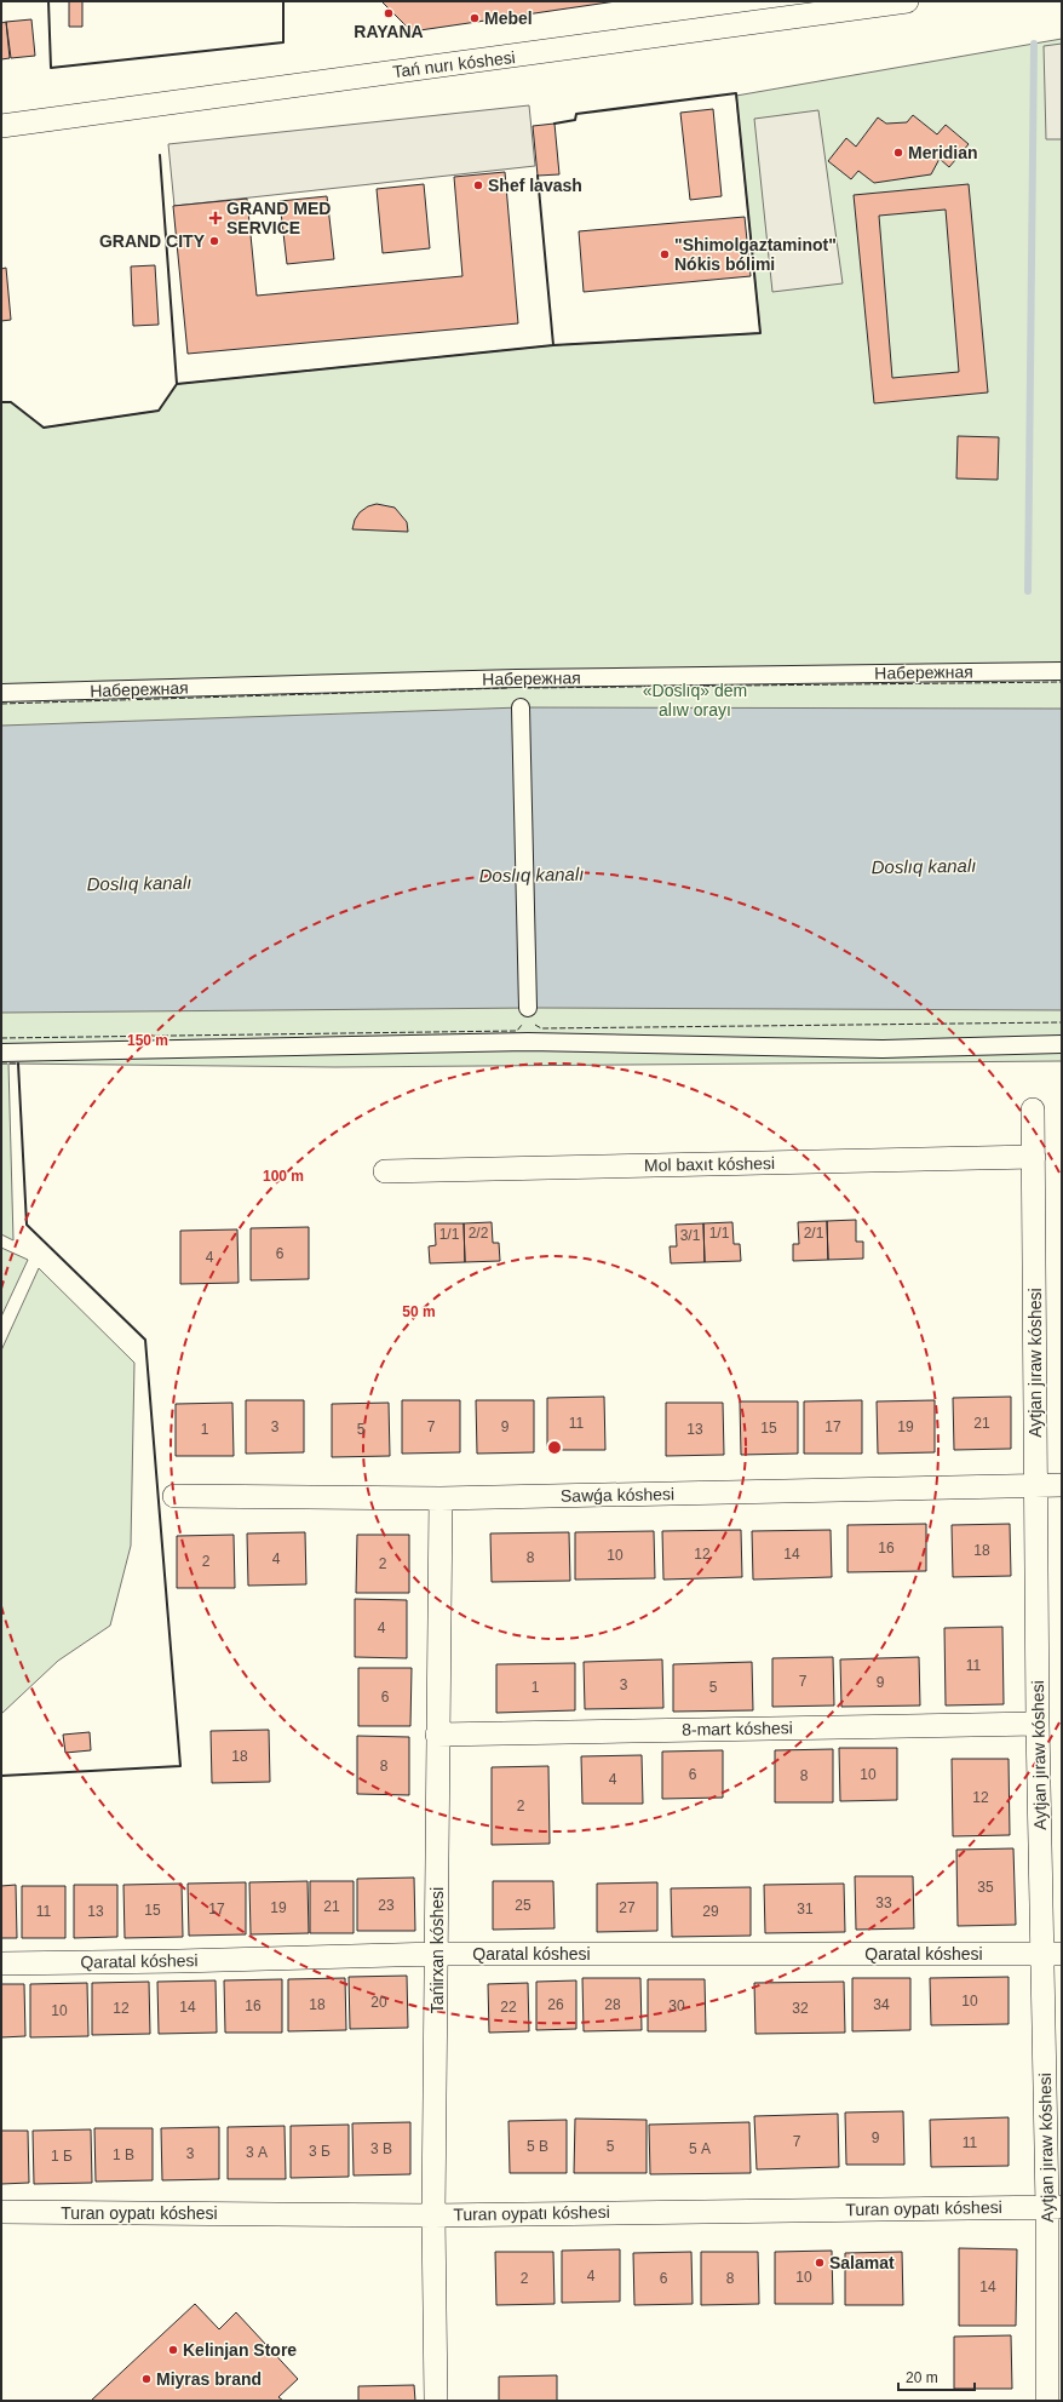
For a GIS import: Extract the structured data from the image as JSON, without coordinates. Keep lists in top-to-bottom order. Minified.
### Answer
{"streets":{"street":["Tań nurı kóshesi","Набережная","Mol baxıt kóshesi","Aytjan jıraw kóshesi","Sawǵa kóshesi","8-mart kóshesi","Tańirxan kóshesi","Qaratal kóshesi","Turan oypatı kóshesi"]},"crossings":[["Mol baxıt kóshesi","Aytjan jıraw kóshesi"],["Aytjan jıraw kóshesi","Sawǵa kóshesi"],["Aytjan jıraw kóshesi","8-mart kóshesi"],["Aytjan jıraw kóshesi","Qaratal kóshesi"],["Aytjan jıraw kóshesi","Turan oypatı kóshesi"],["Sawǵa kóshesi","Tańirxan kóshesi"],["8-mart kóshesi","Tańirxan kóshesi"],["Tańirxan kóshesi","Qaratal kóshesi"],["Tańirxan kóshesi","Turan oypatı kóshesi"]],"water":["Doslıq kanalı"],"parks":["«Doslıq» dem alıw orayı"],"places":{"other":["RAYANA","Mebel","Meridian","Shef lavash","GRAND CITY","\"Shimolgaztaminot\" Nókis bólimi","Salamat","Kelinjan Store","Miyras brand"],"health":["GRAND MED SERVICE"]},"house_numbers":["2/2","1/1","2/1","1/1","3/1","6","4","11","21","3","7","9","17","19","15","1","5","13","16","18","12","14","10","8","4","2","2","4","11","7","9","3","1","5","6","18","8","6","10","8","4","12","2","35","33","23","25","21","19","27","17","31","15","11","13","29","10","20","18","26","28","34","16","30","14","22","12","32","10","9","7","11","5 В","5","3 В","5 А","3 Б","3 А","3","1 В","1 Б","4","10","2","6","8","14"],"scale_bar":"20 m","rings":["150 m","100 m","50 m"]}
